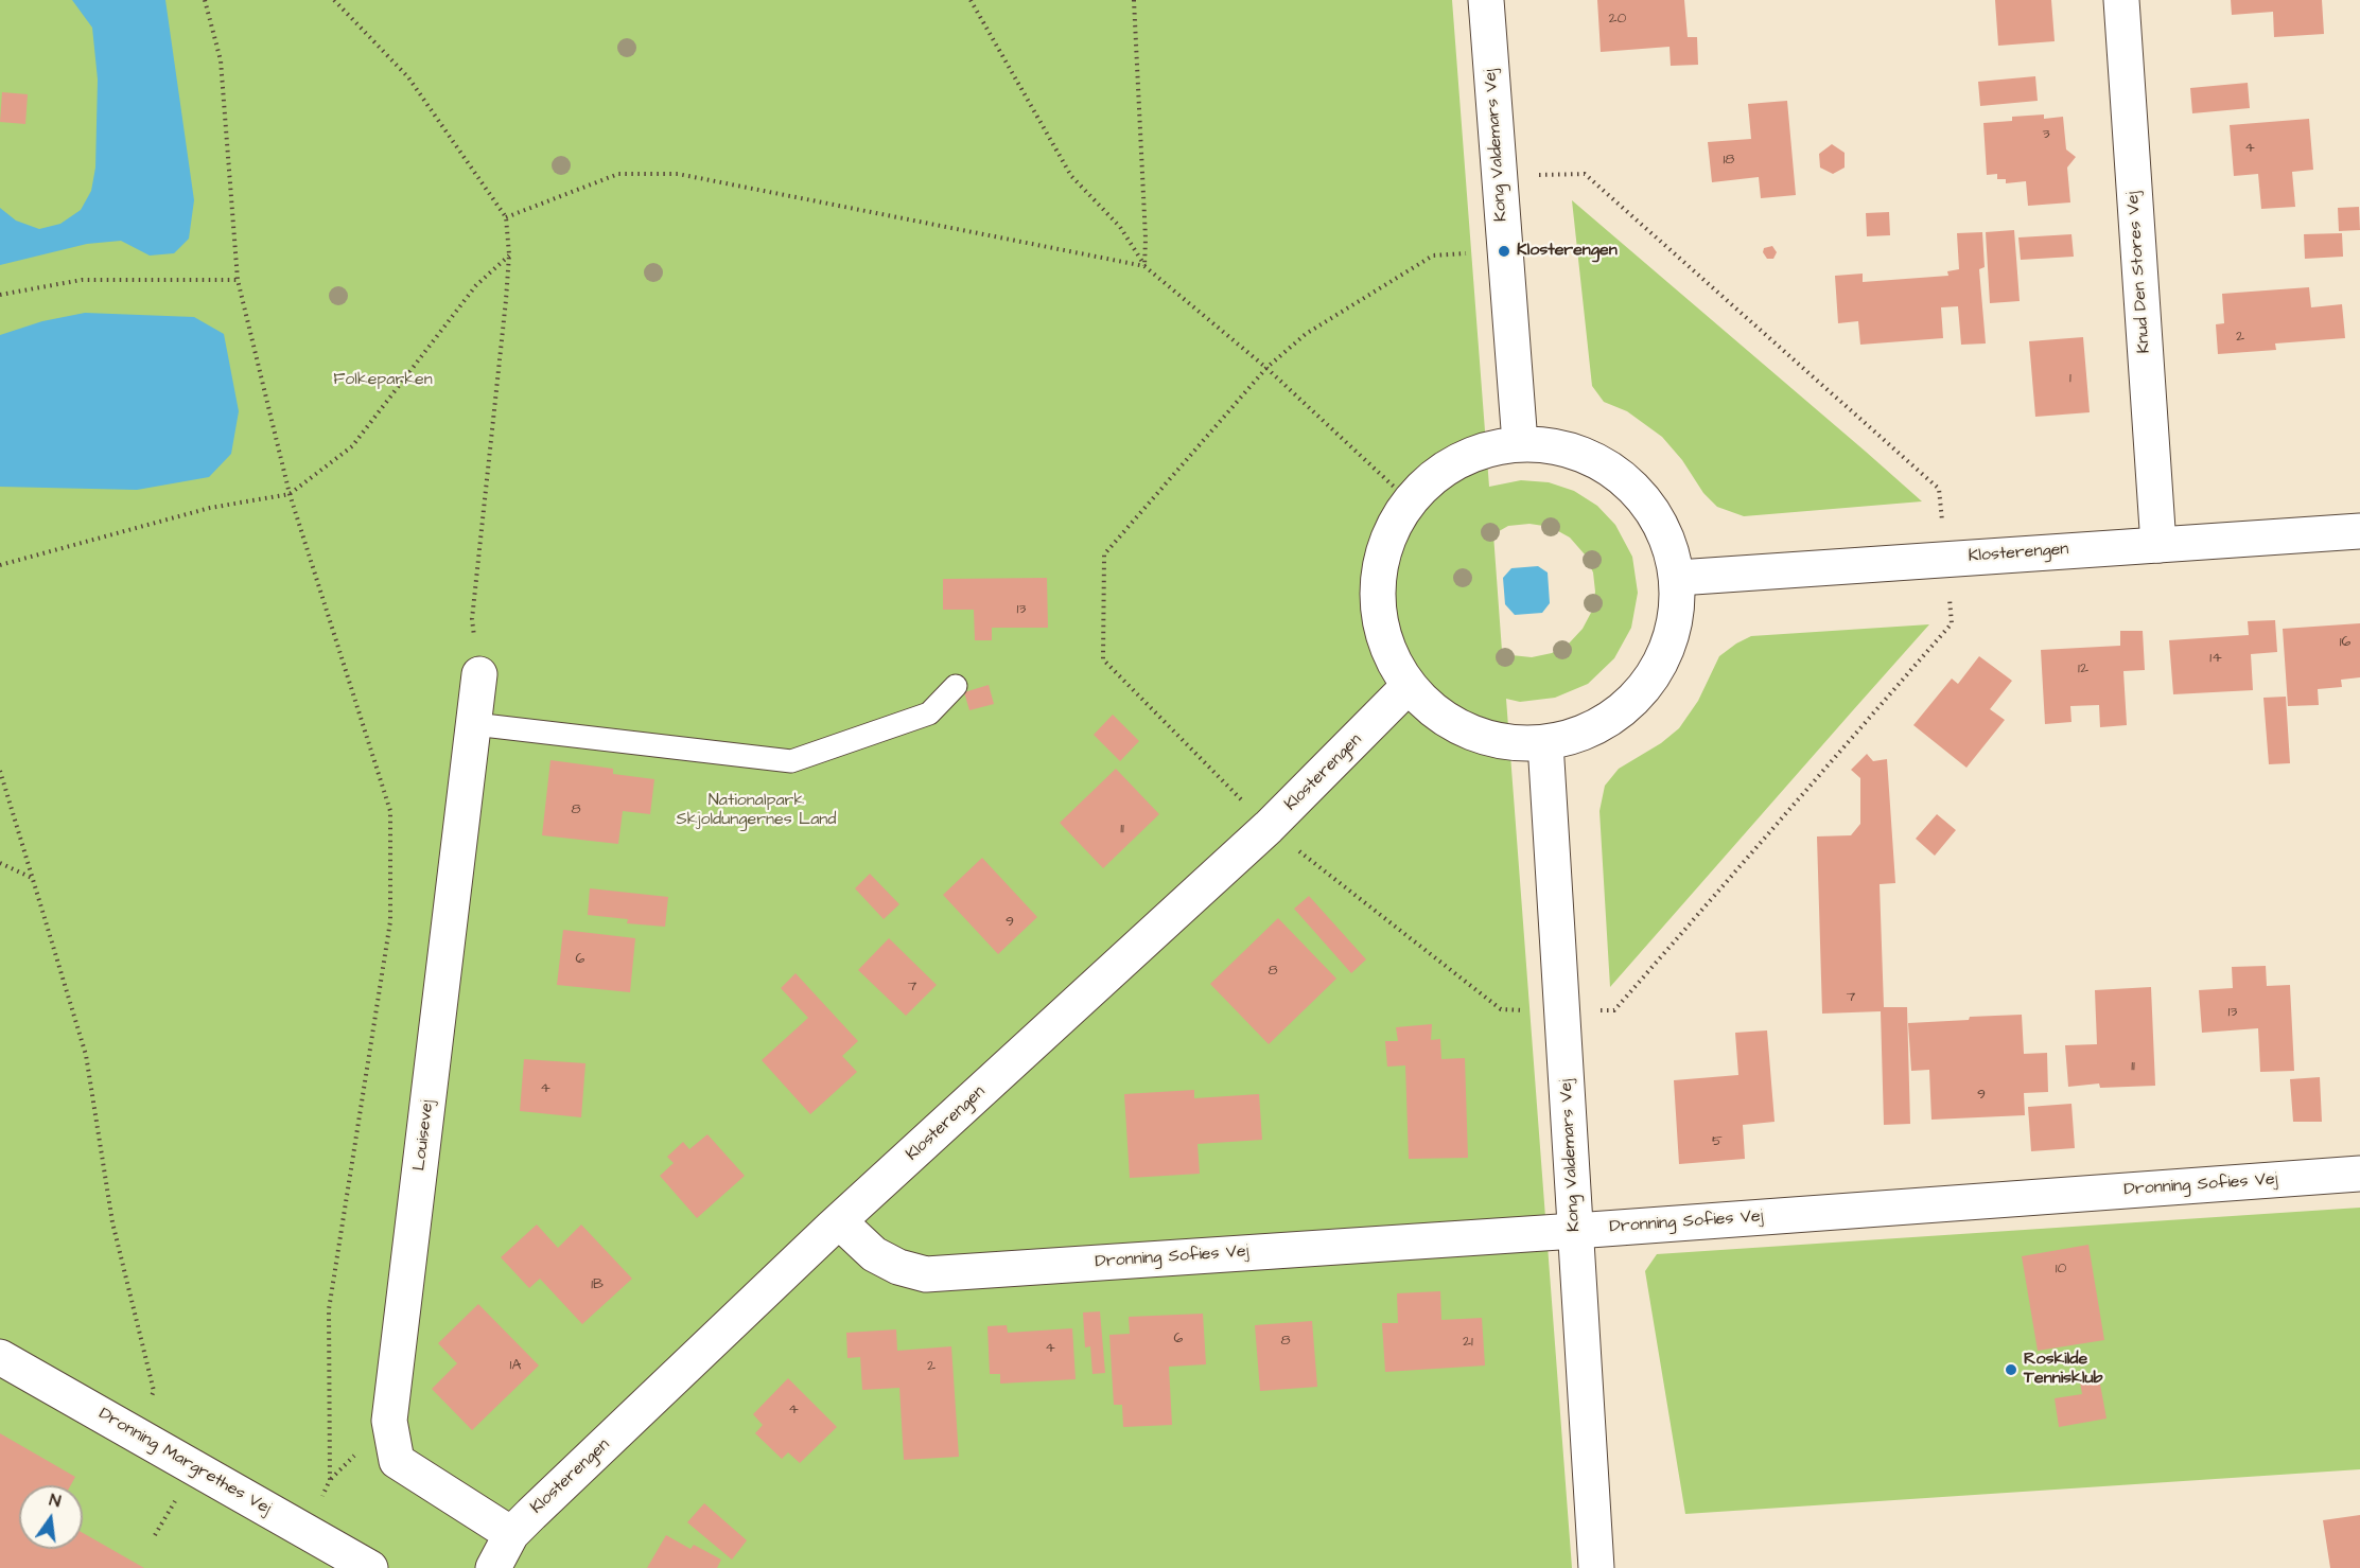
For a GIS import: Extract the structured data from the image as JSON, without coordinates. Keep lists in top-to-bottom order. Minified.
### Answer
{"streets":{"street":["Kong Valdemars Vej","Knud Den Stores Vej","Klosterengen","Louisevej","Dronning Sofies Vej","Dronning Margrethes Vej"]},"crossings":[["Kong Valdemars Vej","Dronning Sofies Vej"],["Knud Den Stores Vej","Klosterengen"],["Klosterengen","Louisevej"],["Klosterengen","Dronning Sofies Vej"]],"parks":["Folkeparken","Nationalpark Skjoldungernes Land"],"places":["Klosterengen","Roskilde Tennisklub"],"house_numbers":["20","3","4","18","2","1","13","16","14","12","8","11","9","6","8","7","7","13","11","4","9","5","10","1B","6","8","21","4","1A","2","4"],"north":"top"}
